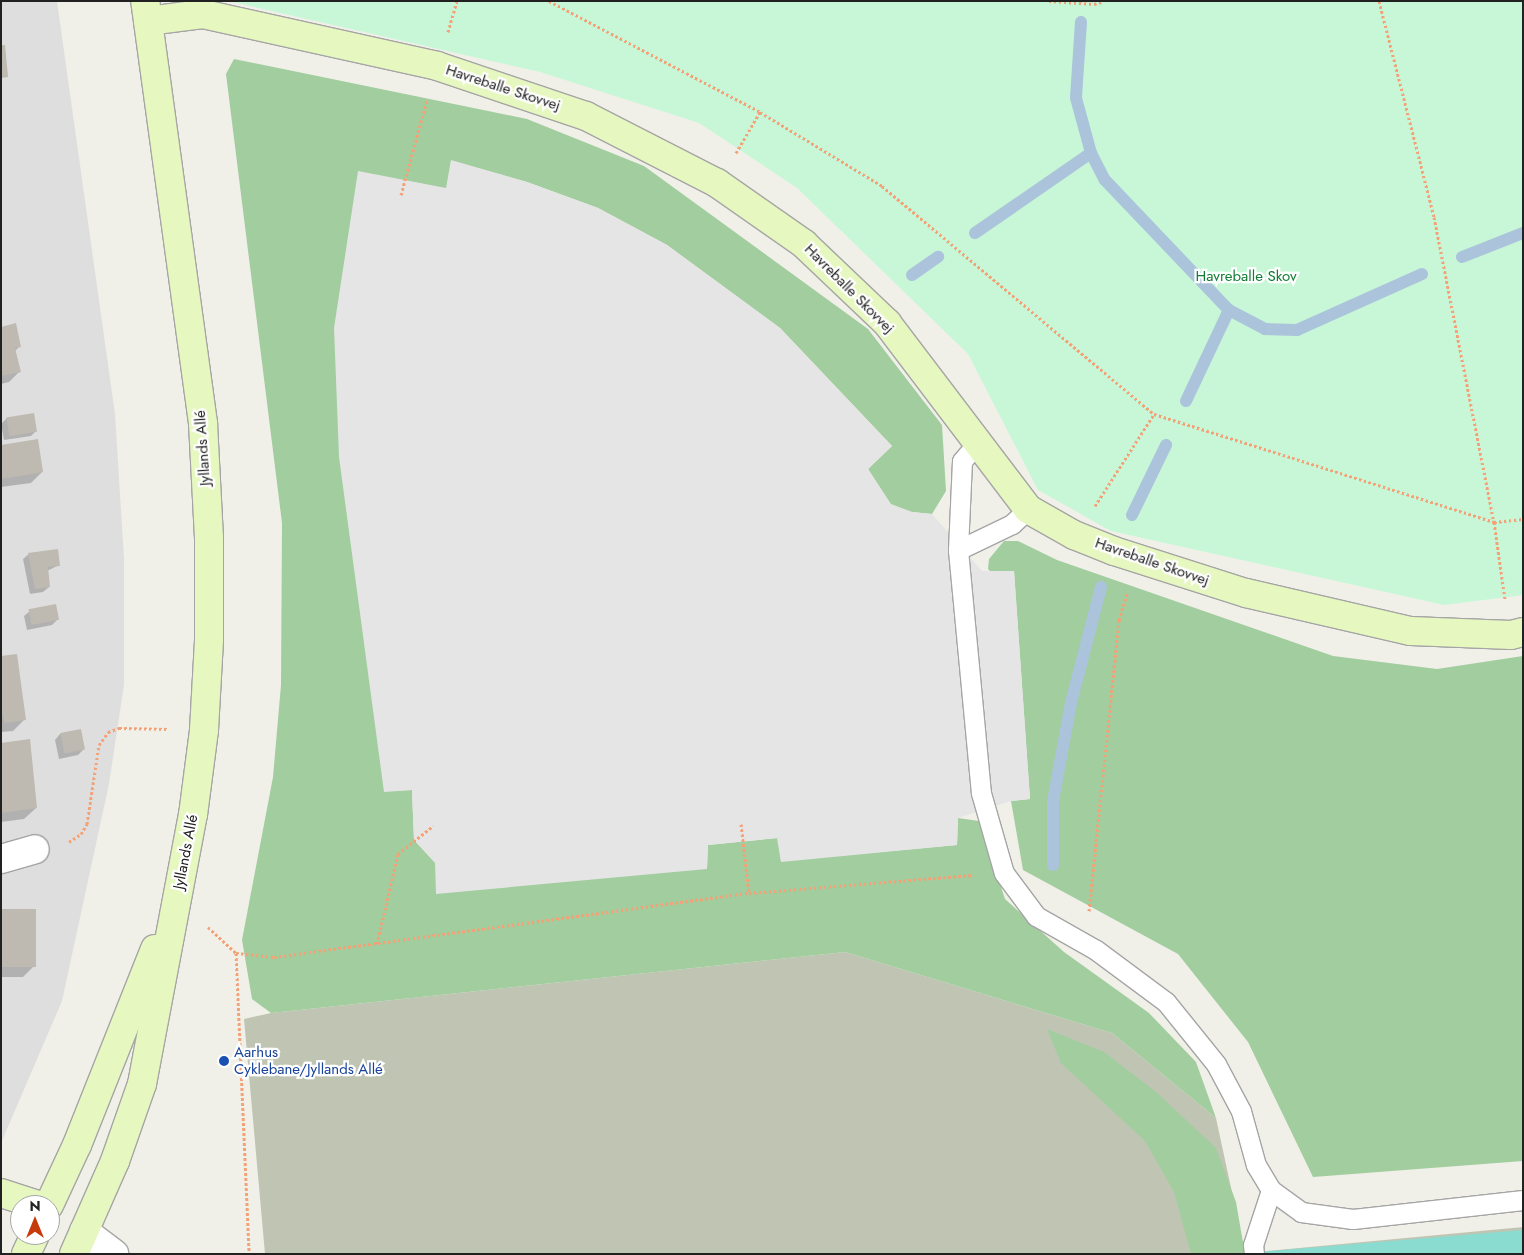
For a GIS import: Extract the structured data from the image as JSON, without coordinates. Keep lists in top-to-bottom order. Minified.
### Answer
{"streets":{"street":["Havreballe Skovvej","Jyllands Allé"]},"crossings":[["Havreballe Skovvej","Jyllands Allé"]],"parks":["Havreballe Skov"],"places":["Aarhus Cyklebane/Jyllands Allé"],"north":"top"}
